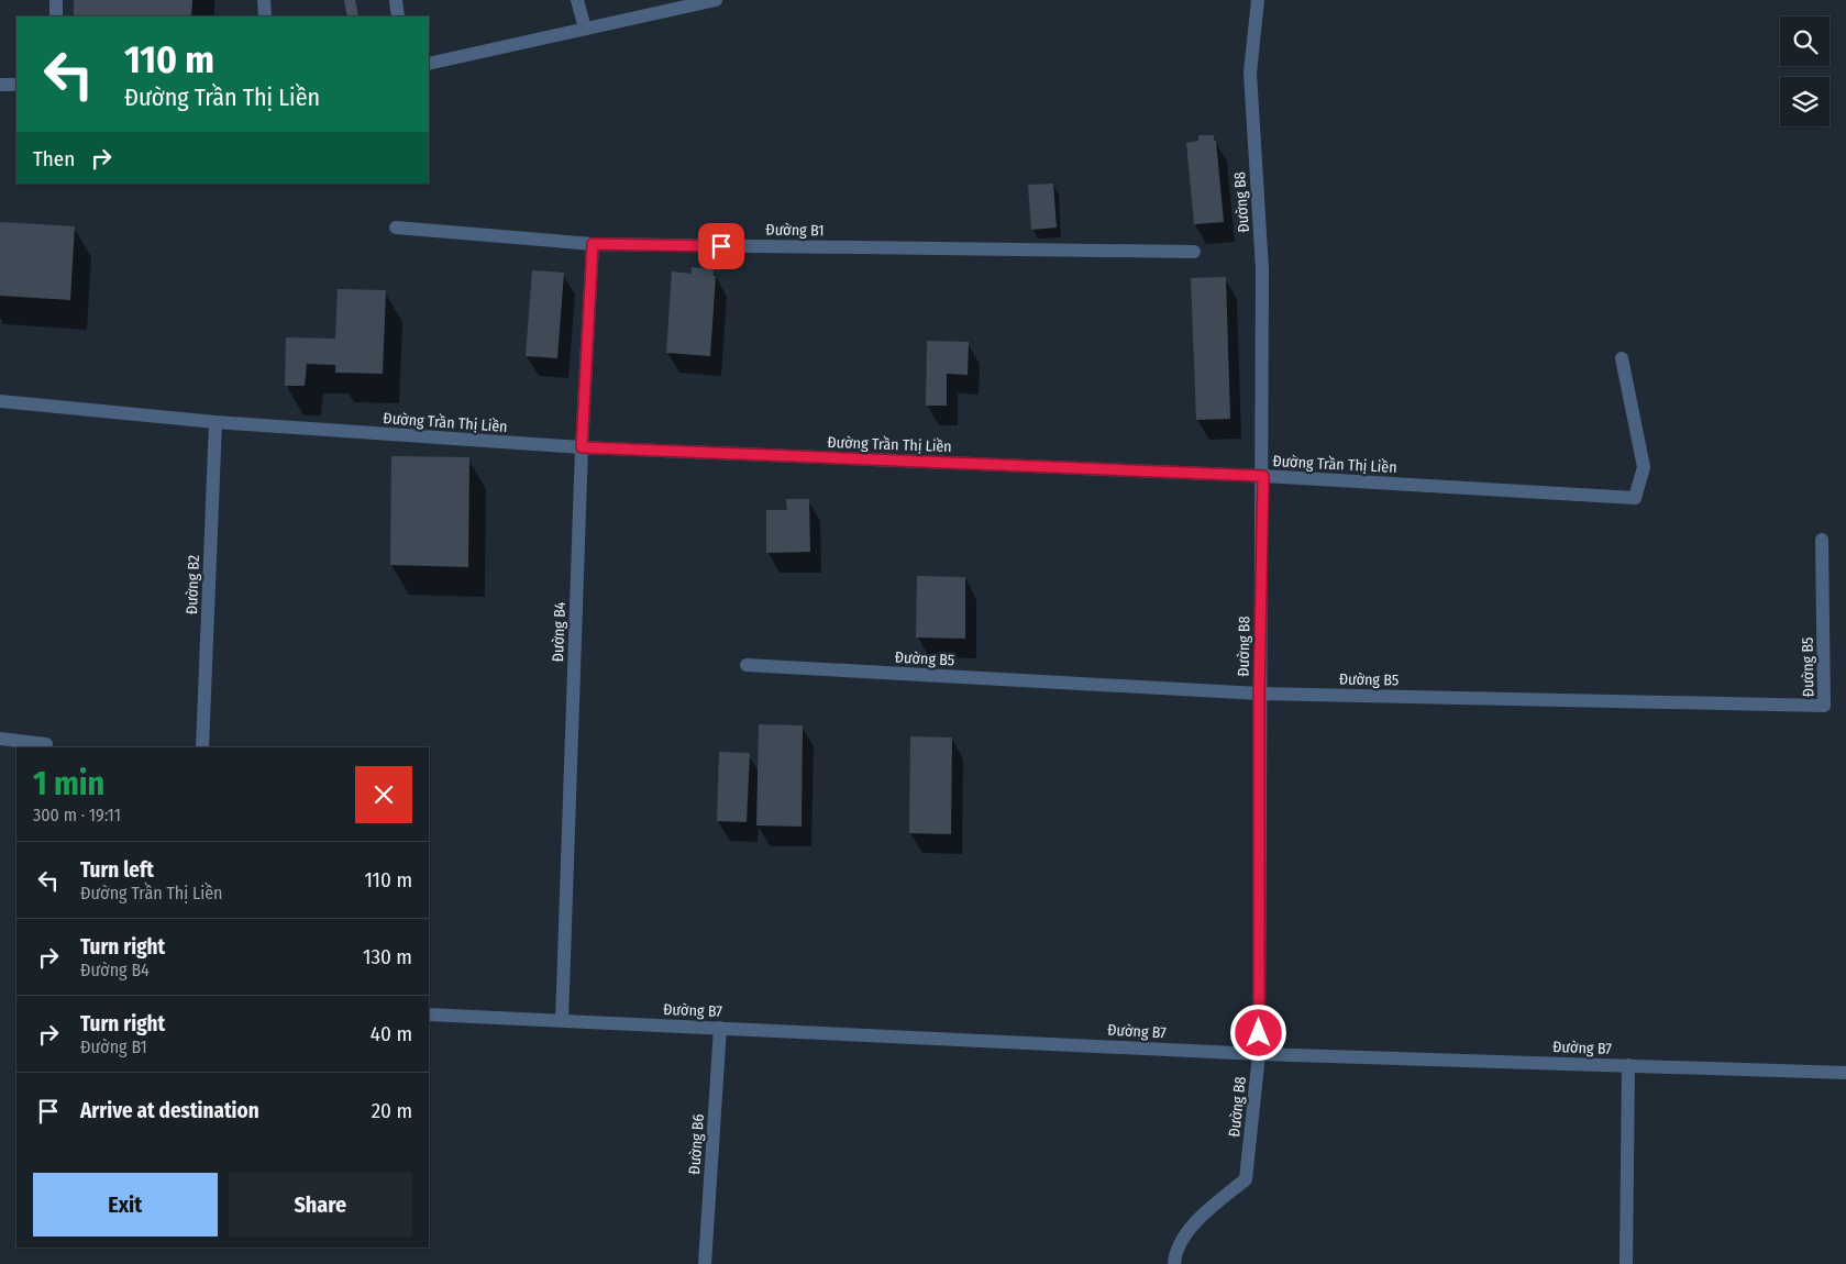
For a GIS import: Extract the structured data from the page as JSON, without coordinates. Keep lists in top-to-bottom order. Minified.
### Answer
{"streets":{"street":["Đường B8","Đường B1","Đường Trần Thị Liền","Đường B2","Đường B4","Đường B5","Đường B7","Đường B6"]},"crossings":[["Đường B8","Đường Trần Thị Liền"],["Đường B8","Đường B5"],["Đường B8","Đường B7"],["Đường B1","Đường B4"],["Đường Trần Thị Liền","Đường B2"],["Đường Trần Thị Liền","Đường B4"],["Đường B4","Đường B7"],["Đường B7","Đường B6"]],"page":{"turn":["110 m","Đường Trần Thị Liền"],"then":"Then","heading":["1 min","300 m · 19:11"],"list":[{"name":"Turn left","note":"Đường Trần Thị Liền","value":"110 m"},{"name":"Turn right","note":"Đường B4","value":"130 m"},{"name":"Turn right","note":"Đường B1","value":"40 m"},{"name":"Arrive at destination","value":"20 m"}],"buttons":["Exit","Share"]}}
